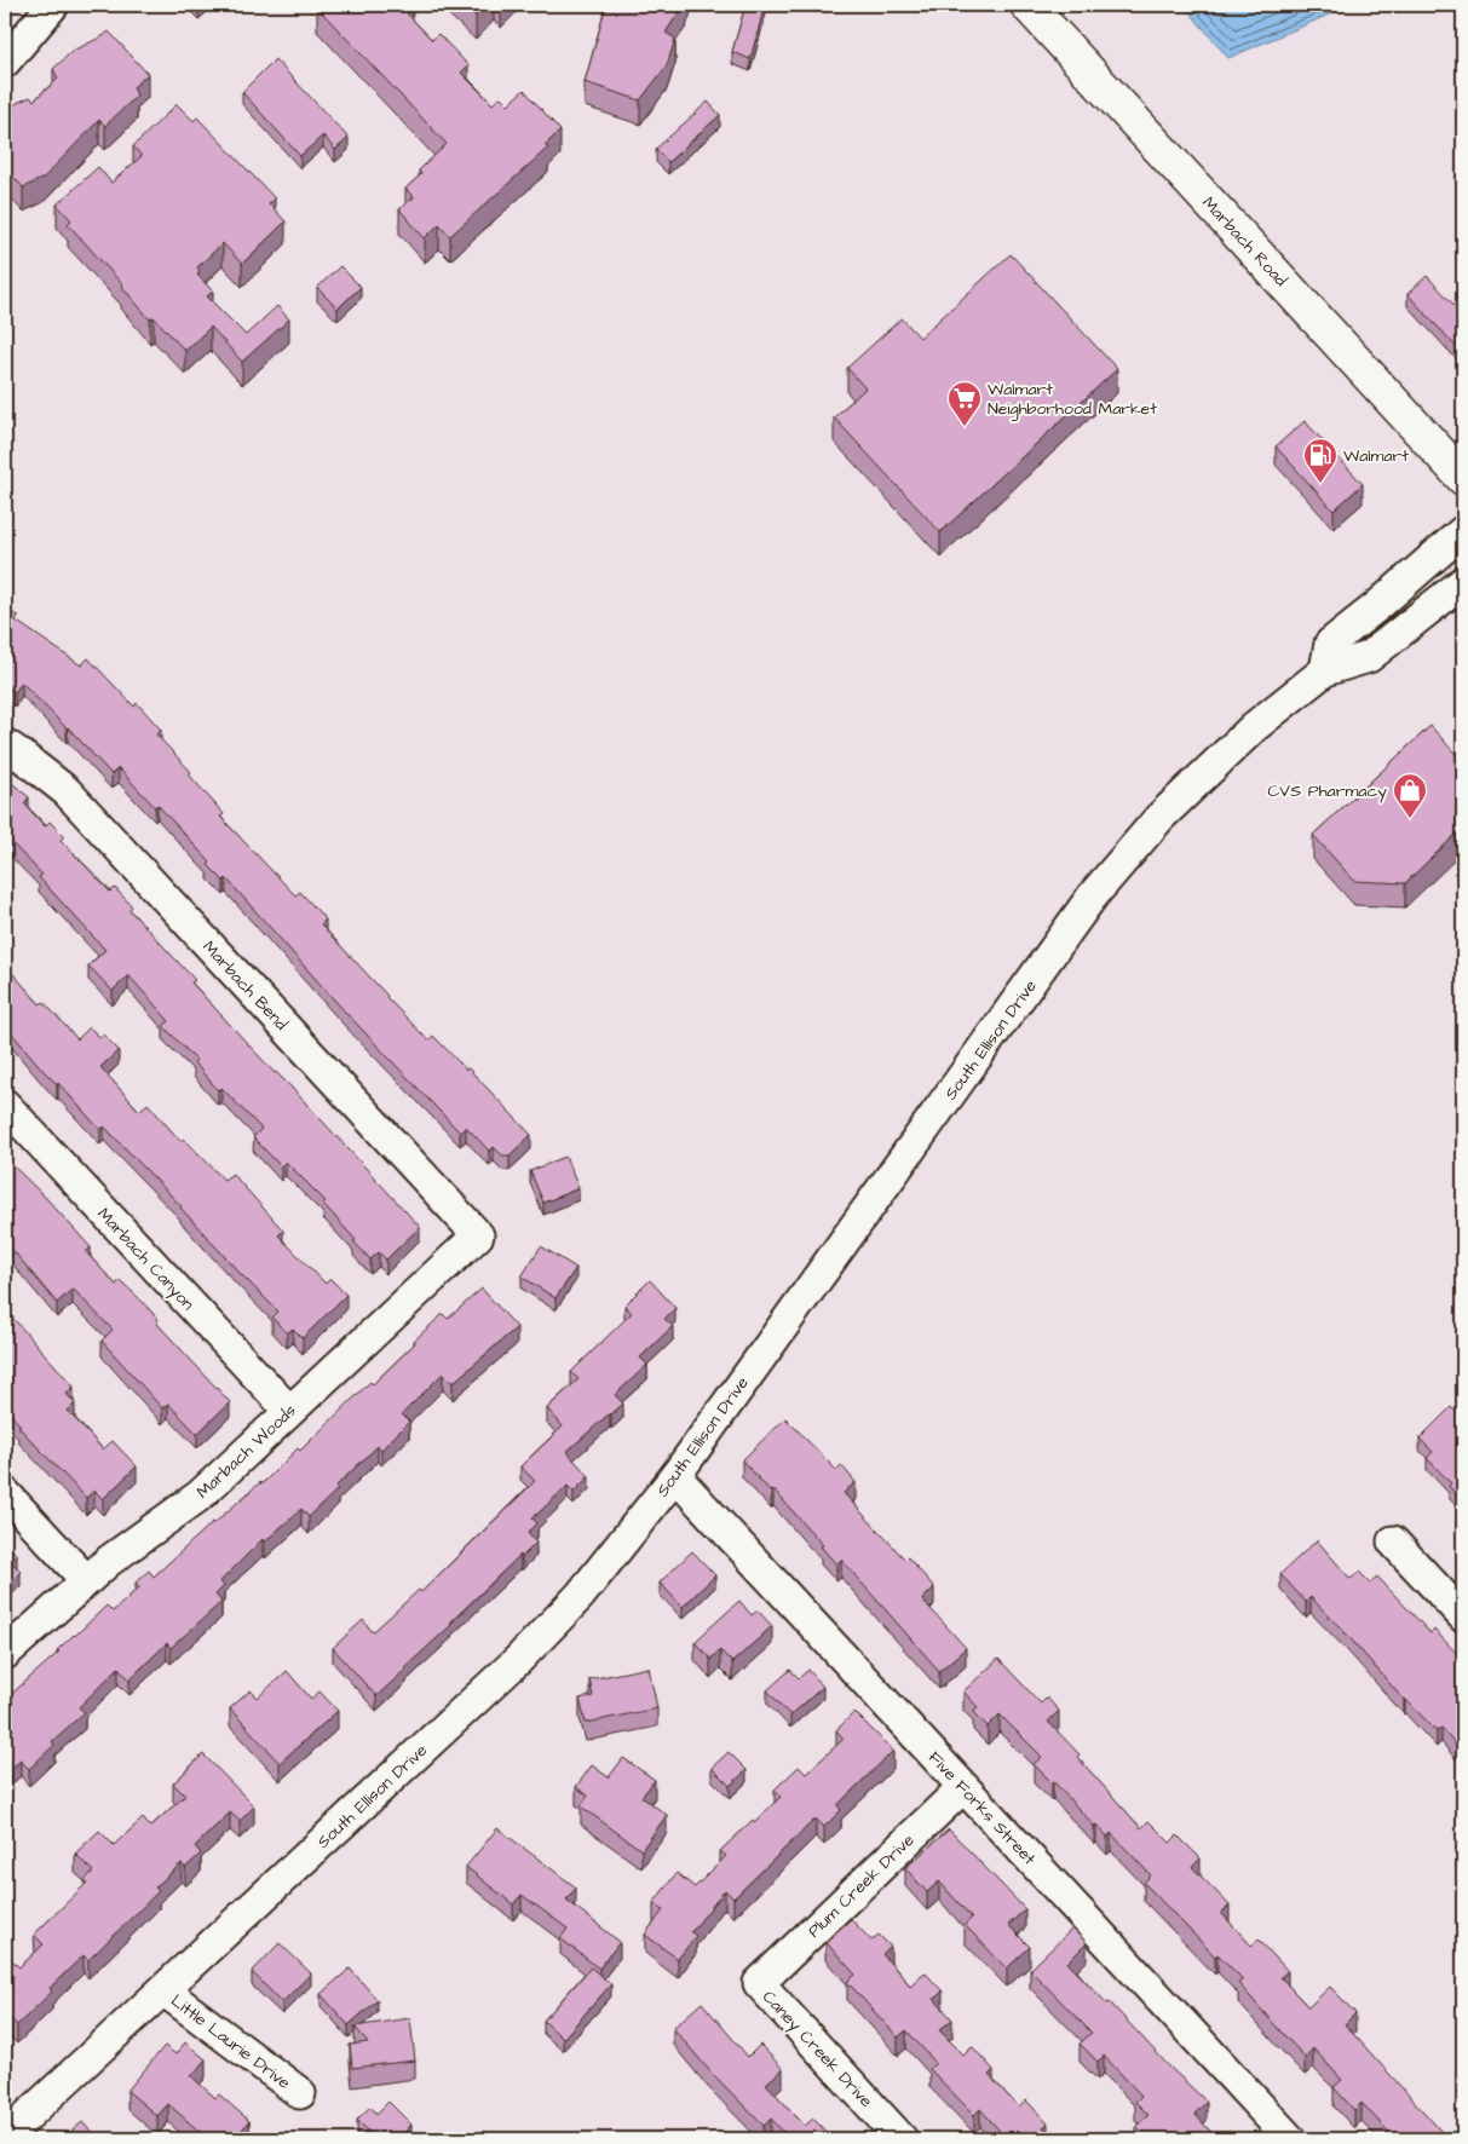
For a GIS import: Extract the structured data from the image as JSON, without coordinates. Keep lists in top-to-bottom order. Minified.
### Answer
{"streets":{"main road":["Marbach Road"],"street":["Marbach Bend","South Ellison Drive","Marbach Canyon","Marbach Woods","Five Forks Street","Plum Creek Drive","Little Laurie Drive","Caney Creek Drive"]},"crossings":[["Marbach Bend","Marbach Woods"],["South Ellison Drive","Five Forks Street"],["South Ellison Drive","Little Laurie Drive"],["Marbach Canyon","Marbach Woods"],["Five Forks Street","Plum Creek Drive"],["Plum Creek Drive","Caney Creek Drive"]],"places":{"supermarket":["Walmart Neighborhood Market"],"fuel station":["Walmart"],"shop":["CVS Pharmacy"]}}
